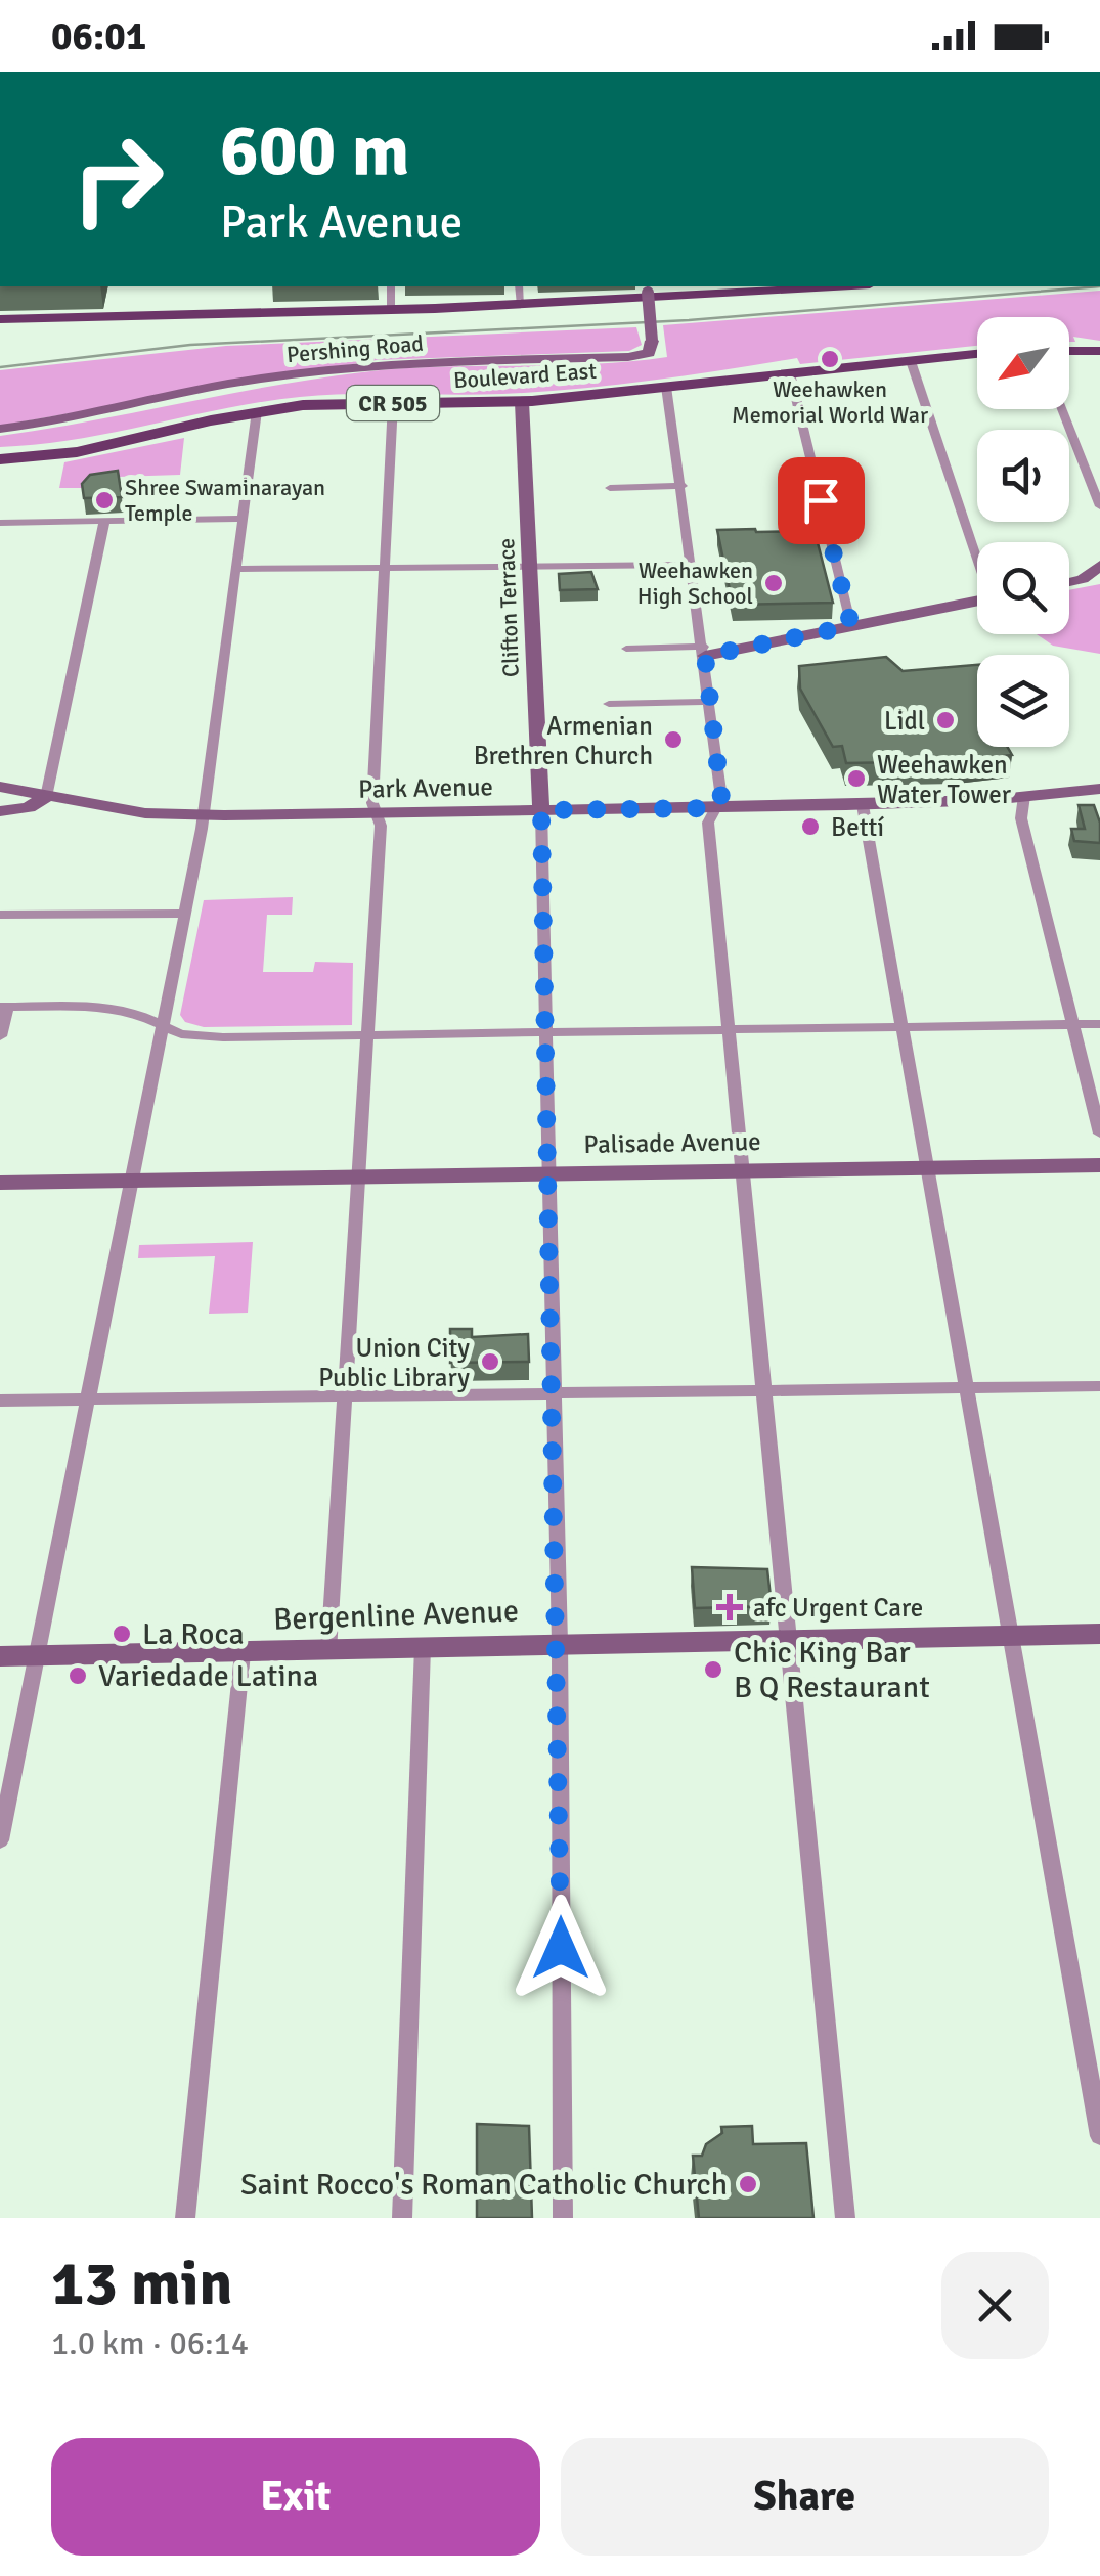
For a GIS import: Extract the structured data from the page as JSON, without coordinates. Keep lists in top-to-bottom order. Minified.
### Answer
{"streets":{"main road":["Boulevard East","CR 505"],"street":["Pershing Road","Clifton Terrace","Park Avenue","Palisade Avenue","Bergenline Avenue"]},"crossings":[["Boulevard East","Clifton Terrace"],["Clifton Terrace","Park Avenue"]],"places":{"other":["Weehawken Memorial World War","Shree Swaminarayan Temple","Weehawken High School","Lidl","Armenian Brethren Church","Weehawken Water Tower","Bettí","Union City Public Library","La Roca","Chic King Bar B Q Restaurant","Variedade Latina","Saint Rocco's Roman Catholic Church"],"health":["afc Urgent Care"]},"north":"bottom left","page":{"status":"06:01","turn":["600 m","Park Avenue"],"heading":["13 min","1.0 km · 06:14"],"buttons":["Exit","Share"]}}
